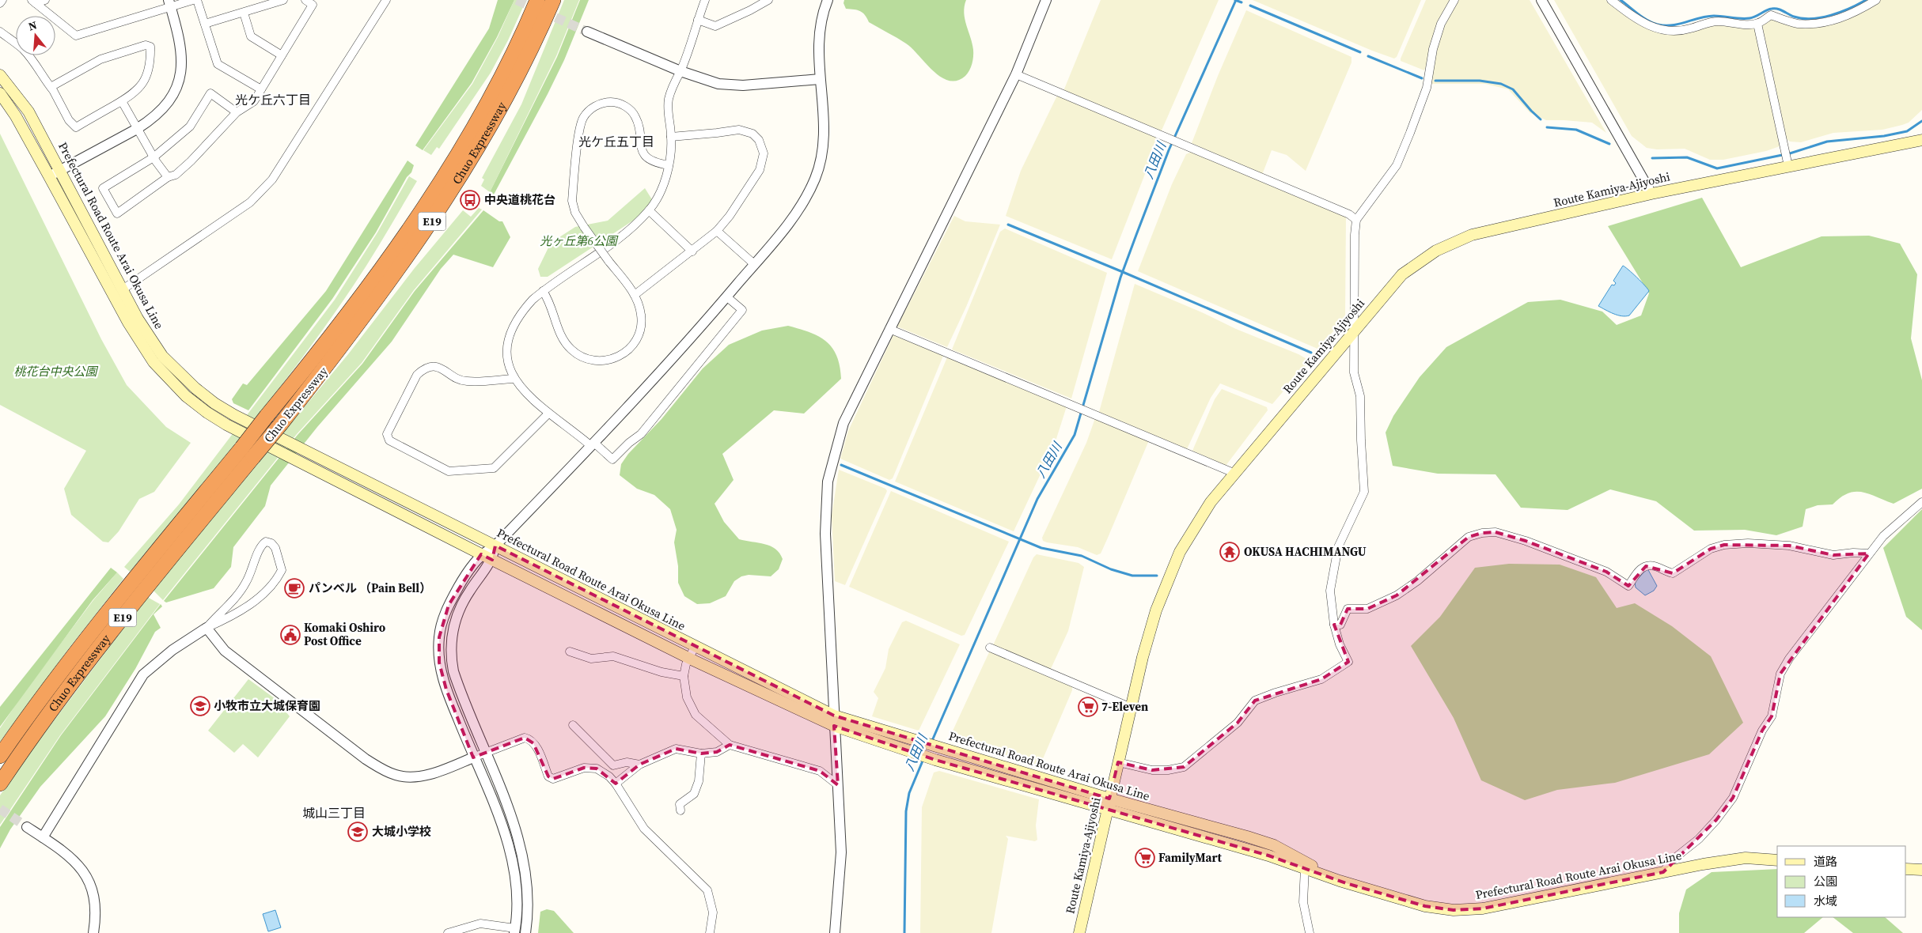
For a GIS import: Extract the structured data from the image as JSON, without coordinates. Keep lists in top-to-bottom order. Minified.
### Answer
{"streets":{"highway":["Chuo Expressway","E19"],"main road":["Route Kamiya-Ajiyoshi","Prefectural Road Route Arai Okusa Line"]},"crossings":[["Route Kamiya-Ajiyoshi","Prefectural Road Route Arai Okusa Line"]],"districts":["光ケ丘六丁目","光ケ丘五丁目","城山三丁目"],"water":["八田川"],"parks":["光ヶ丘第6公園","桃花台中央公園"],"places":{"bus stop":["中央道桃花台"],"temple":["OKUSA HACHIMANGU"],"cafe":["パンベル （Pain Bell）"],"public building":["Komaki Oshiro Post Office"],"school or university":["小牧市立大城保育園","大城小学校"],"supermarket":["7-Eleven","FamilyMart"]},"legend":["道路","公園","水域"],"north":"top"}
